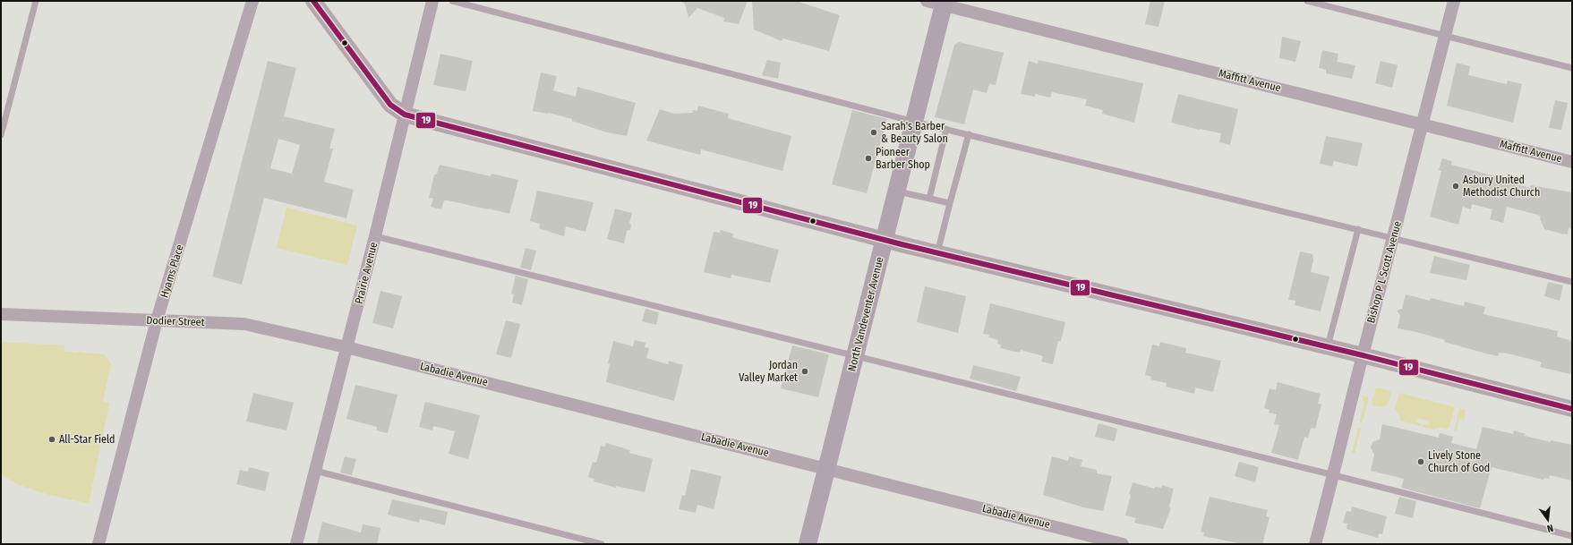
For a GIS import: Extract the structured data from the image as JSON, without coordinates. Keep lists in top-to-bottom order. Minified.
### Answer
{"streets":{"main road":["North Vandeventer Avenue"],"street":["Maffitt Avenue","Hyams Place","Bishop P L Scott Avenue","Prairie Avenue","Dodier Street","Labadie Avenue"]},"crossings":[["Maffitt Avenue","Bishop P L Scott Avenue"],["Maffitt Avenue","North Vandeventer Avenue"],["Hyams Place","Dodier Street"],["Prairie Avenue","Dodier Street"],["Prairie Avenue","Labadie Avenue"],["North Vandeventer Avenue","Labadie Avenue"],["Dodier Street","Labadie Avenue"]],"places":["Sarah's Barber & Beauty Salon","Pioneer Barber Shop","Asbury United Methodist Church","Jordan Valley Market","All-Star Field","Lively Stone Church of God"],"lines":["transit line 19"],"north":"bottom"}
